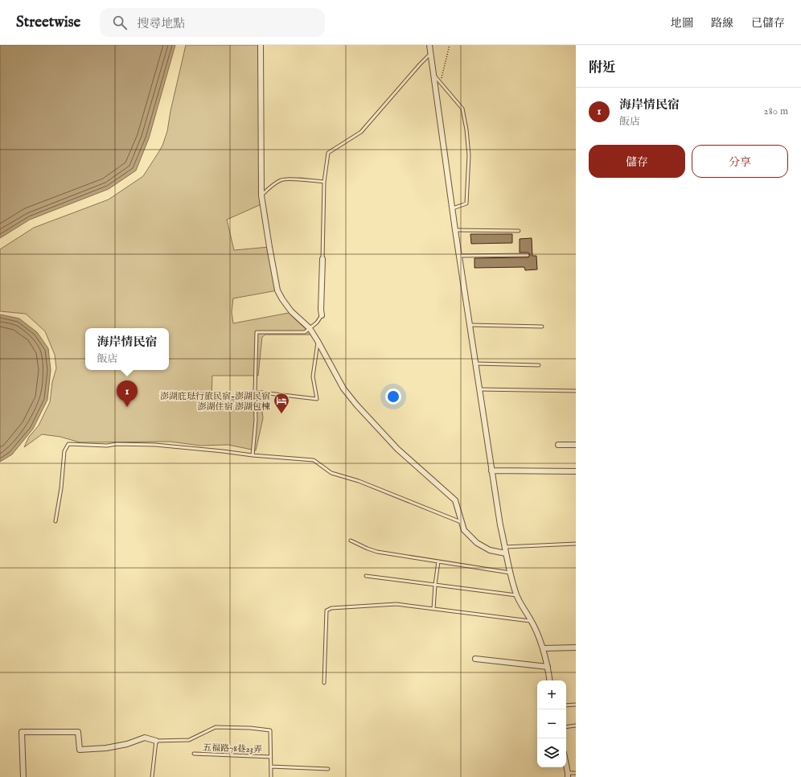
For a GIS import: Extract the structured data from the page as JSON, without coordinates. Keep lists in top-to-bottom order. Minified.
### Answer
{"streets":{"lane":["五福路78巷23弄"]},"places":{"hotel":["澎湖庇琺行旅民宿-澎湖民宿 澎湖住宿 澎湖包棟"]},"page":{"header":"Streetwise","search":"搜尋地點","nav":["地圖","路線","已儲存"],"heading":"附近","list":[{"mark":"1","name":"海岸情民宿","note":"飯店","value":"280 m"}],"buttons":["儲存","分享"],"popup":["海岸情民宿","飯店"],"pins":"1","map_buttons":["+","−"]}}
